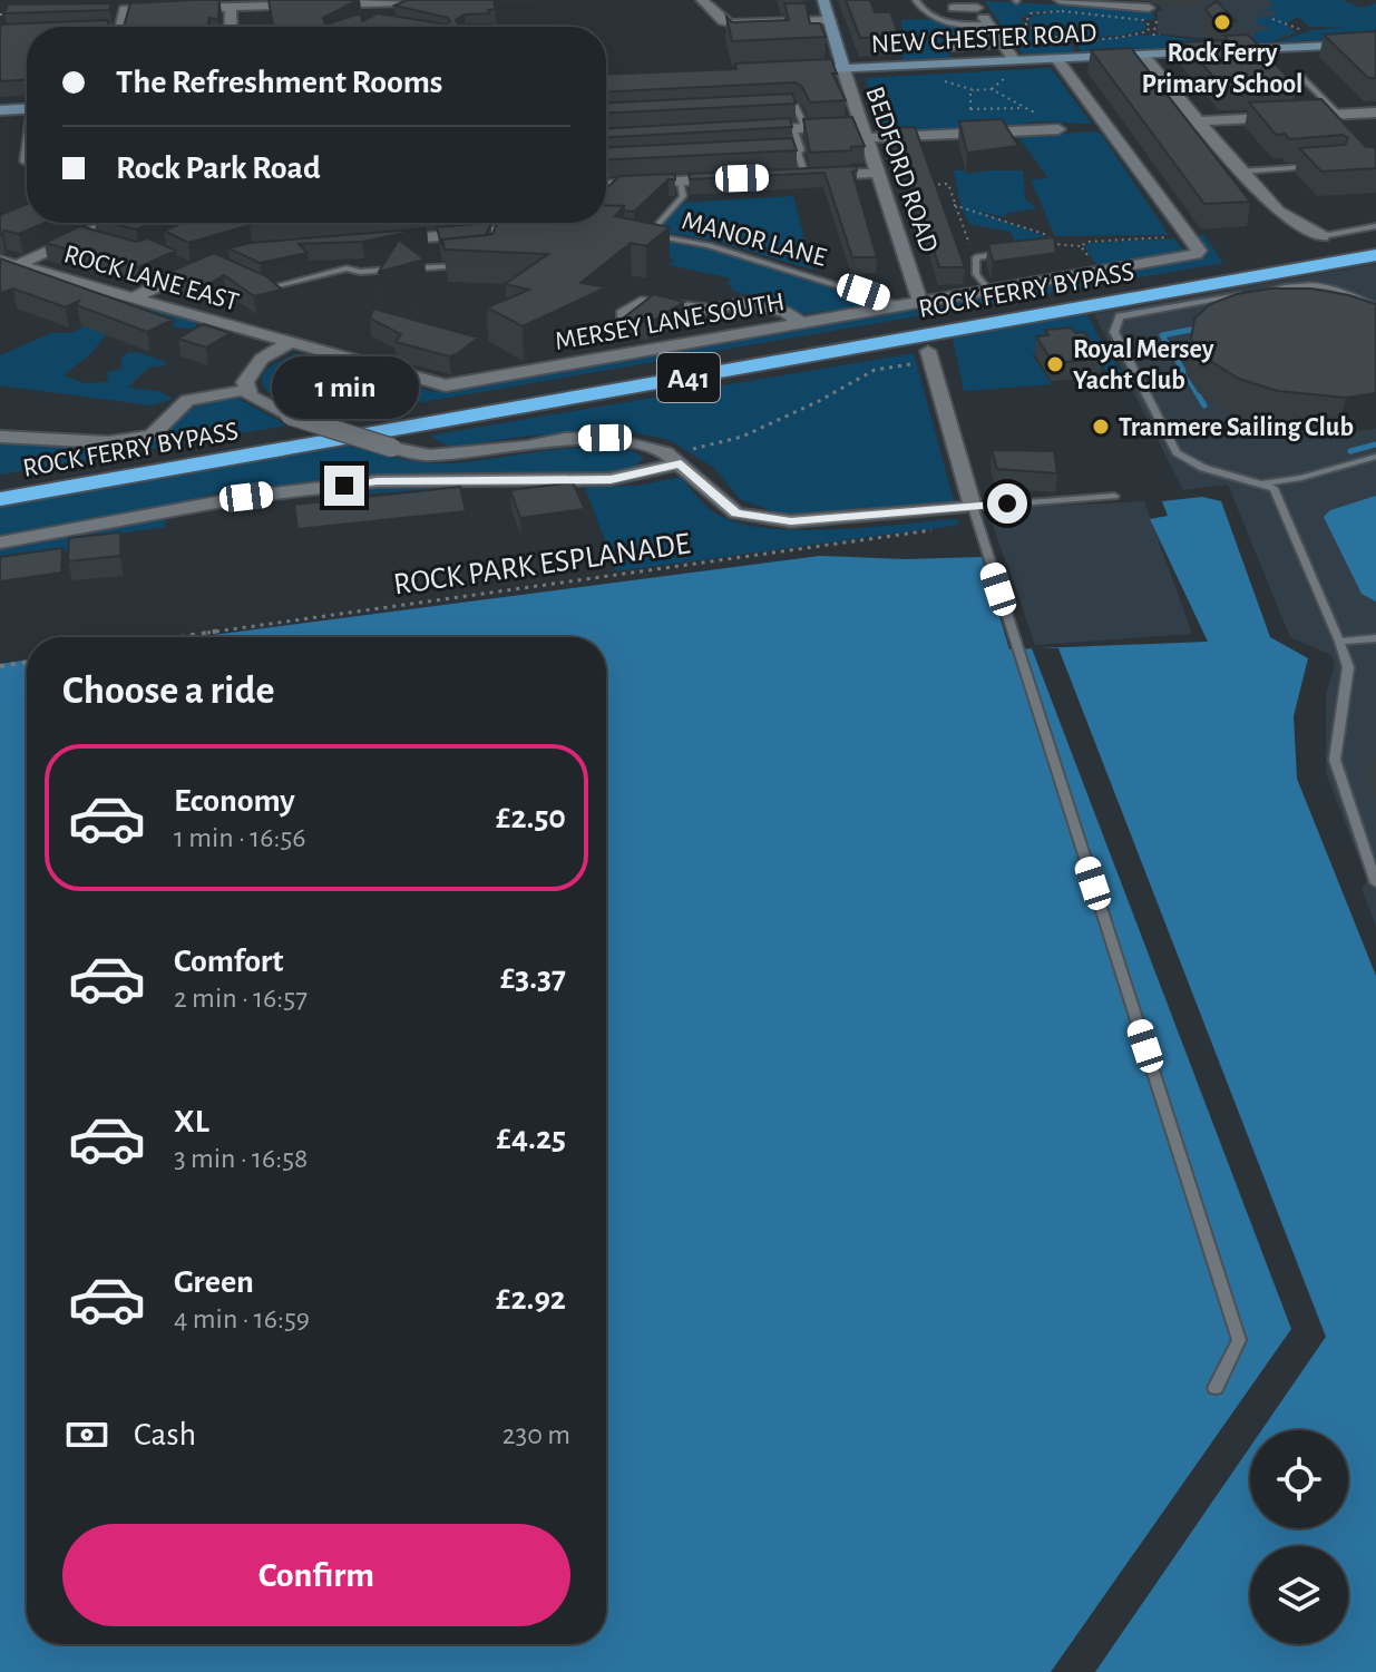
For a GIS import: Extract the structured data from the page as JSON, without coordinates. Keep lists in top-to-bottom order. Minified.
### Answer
{"streets":{"highway":["ROCK FERRY BYPASS","A41"],"main road":["NEW CHESTER ROAD","BEDFORD ROAD"],"street":["ROCK LANE EAST","MERSEY LANE SOUTH"],"lane":["MANOR LANE"],"path":["ROCK PARK ESPLANADE"]},"crossings":[["NEW CHESTER ROAD","BEDFORD ROAD"],["BEDFORD ROAD","MANOR LANE"],["BEDFORD ROAD","MERSEY LANE SOUTH"],["MANOR LANE","MERSEY LANE SOUTH"],["ROCK LANE EAST","MERSEY LANE SOUTH"]],"places":["Rock Ferry Primary School","Royal Mersey Yacht Club","Tranmere Sailing Club"],"page":{"banner":["The Refreshment Rooms","Rock Park Road"],"bubble":"1 min","heading":"Choose a ride","list":[{"name":"Economy","note":"1 min · 16:56","value":"£2.50"},{"name":"Comfort","note":"2 min · 16:57","value":"£3.37"},{"name":"XL","note":"3 min · 16:58","value":"£4.25"},{"name":"Green","note":"4 min · 16:59","value":"£2.92"}],"pay":["Cash","230 m"],"buttons":"Confirm"}}
